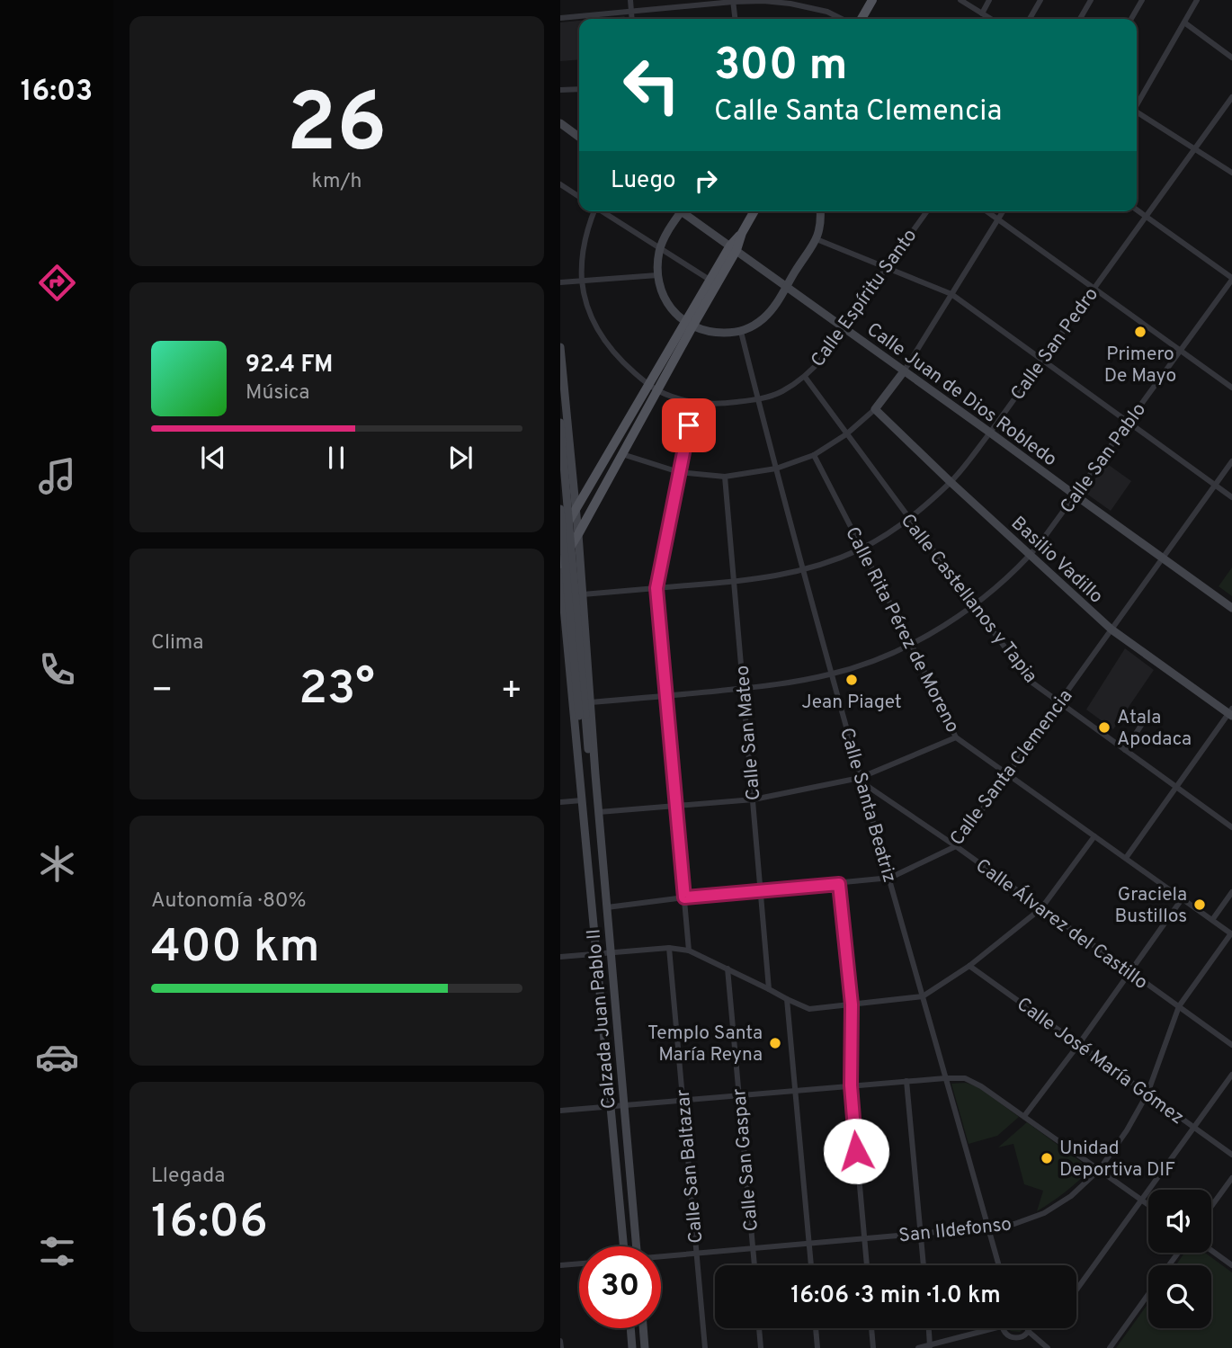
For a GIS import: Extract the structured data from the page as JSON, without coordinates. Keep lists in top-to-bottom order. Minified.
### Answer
{"streets":{"street":["Calle Espíritu Santo","Calle San Pedro","Calle Juan de Dios Robledo","Calle San Pablo","Basilio Vadillo","Calle Castellanos y Tapia","Calle Rita Pérez de Moreno","Calle San Mateo","Calle Santa Clemencia","Calle Santa Beatriz","Calle Álvarez del Castillo","Calzada Juan Pablo II","Calle José María Gómez","Calle San Gaspar","Calle San Baltazar","San Ildefonso"]},"crossings":[["Calle Espíritu Santo","Calle Juan de Dios Robledo"],["Calle Espíritu Santo","Calle Castellanos y Tapia"],["Calle Espíritu Santo","Calle Santa Beatriz"],["Calle San Pedro","Calle Juan de Dios Robledo"],["Calle San Pedro","Basilio Vadillo"],["Calle San Pedro","Calle Castellanos y Tapia"],["Calle San Pedro","Calle Rita Pérez de Moreno"],["Calle San Pedro","Calle San Mateo"],["Calle San Pedro","Calle Santa Beatriz"],["Calle San Pedro","Calzada Juan Pablo II"],["Calle Juan de Dios Robledo","Calle San Pablo"],["Calle Juan de Dios Robledo","Calle Santa Clemencia"],["Calle San Pablo","Basilio Vadillo"],["Calle San Pablo","Calle Castellanos y Tapia"],["Calle San Pablo","Calle Rita Pérez de Moreno"],["Calle San Pablo","Calle San Mateo"],["Calle San Pablo","Calle Santa Beatriz"],["Calle San Pablo","Calzada Juan Pablo II"],["Basilio Vadillo","Calle Santa Clemencia"],["Calle Castellanos y Tapia","Calle Santa Clemencia"],["Calle Rita Pérez de Moreno","Calle Santa Clemencia"],["Calle Rita Pérez de Moreno","San Ildefonso"],["Calle San Mateo","Calle Santa Clemencia"],["Calle Santa Clemencia","Calle Santa Beatriz"],["Calle Santa Clemencia","Calle Álvarez del Castillo"],["Calle Santa Clemencia","Calzada Juan Pablo II"],["Calle Santa Beatriz","Calle Álvarez del Castillo"],["Calle Santa Beatriz","San Ildefonso"],["Calle Álvarez del Castillo","San Ildefonso"],["Calle José María Gómez","San Ildefonso"],["Calle San Gaspar","San Ildefonso"],["Calle San Baltazar","San Ildefonso"]],"places":["Primero De Mayo","Jean Piaget","Atala Apodaca","Graciela Bustillos","Templo Santa María Reyna","Unidad Deportiva DIF"],"page":{"tabs":"16:03","tile":[["26","km/h"],"Clima",["Autonomía · 80%","400 km"],["Llegada","16:06"]],"turn":["300 m","Calle Santa Clemencia"],"then":"Luego","song":["92.4 FM","Música"],"heat":["−","23°","+"],"limit":"30","trip":"16:06 · 3 min · 1.0 km"}}
